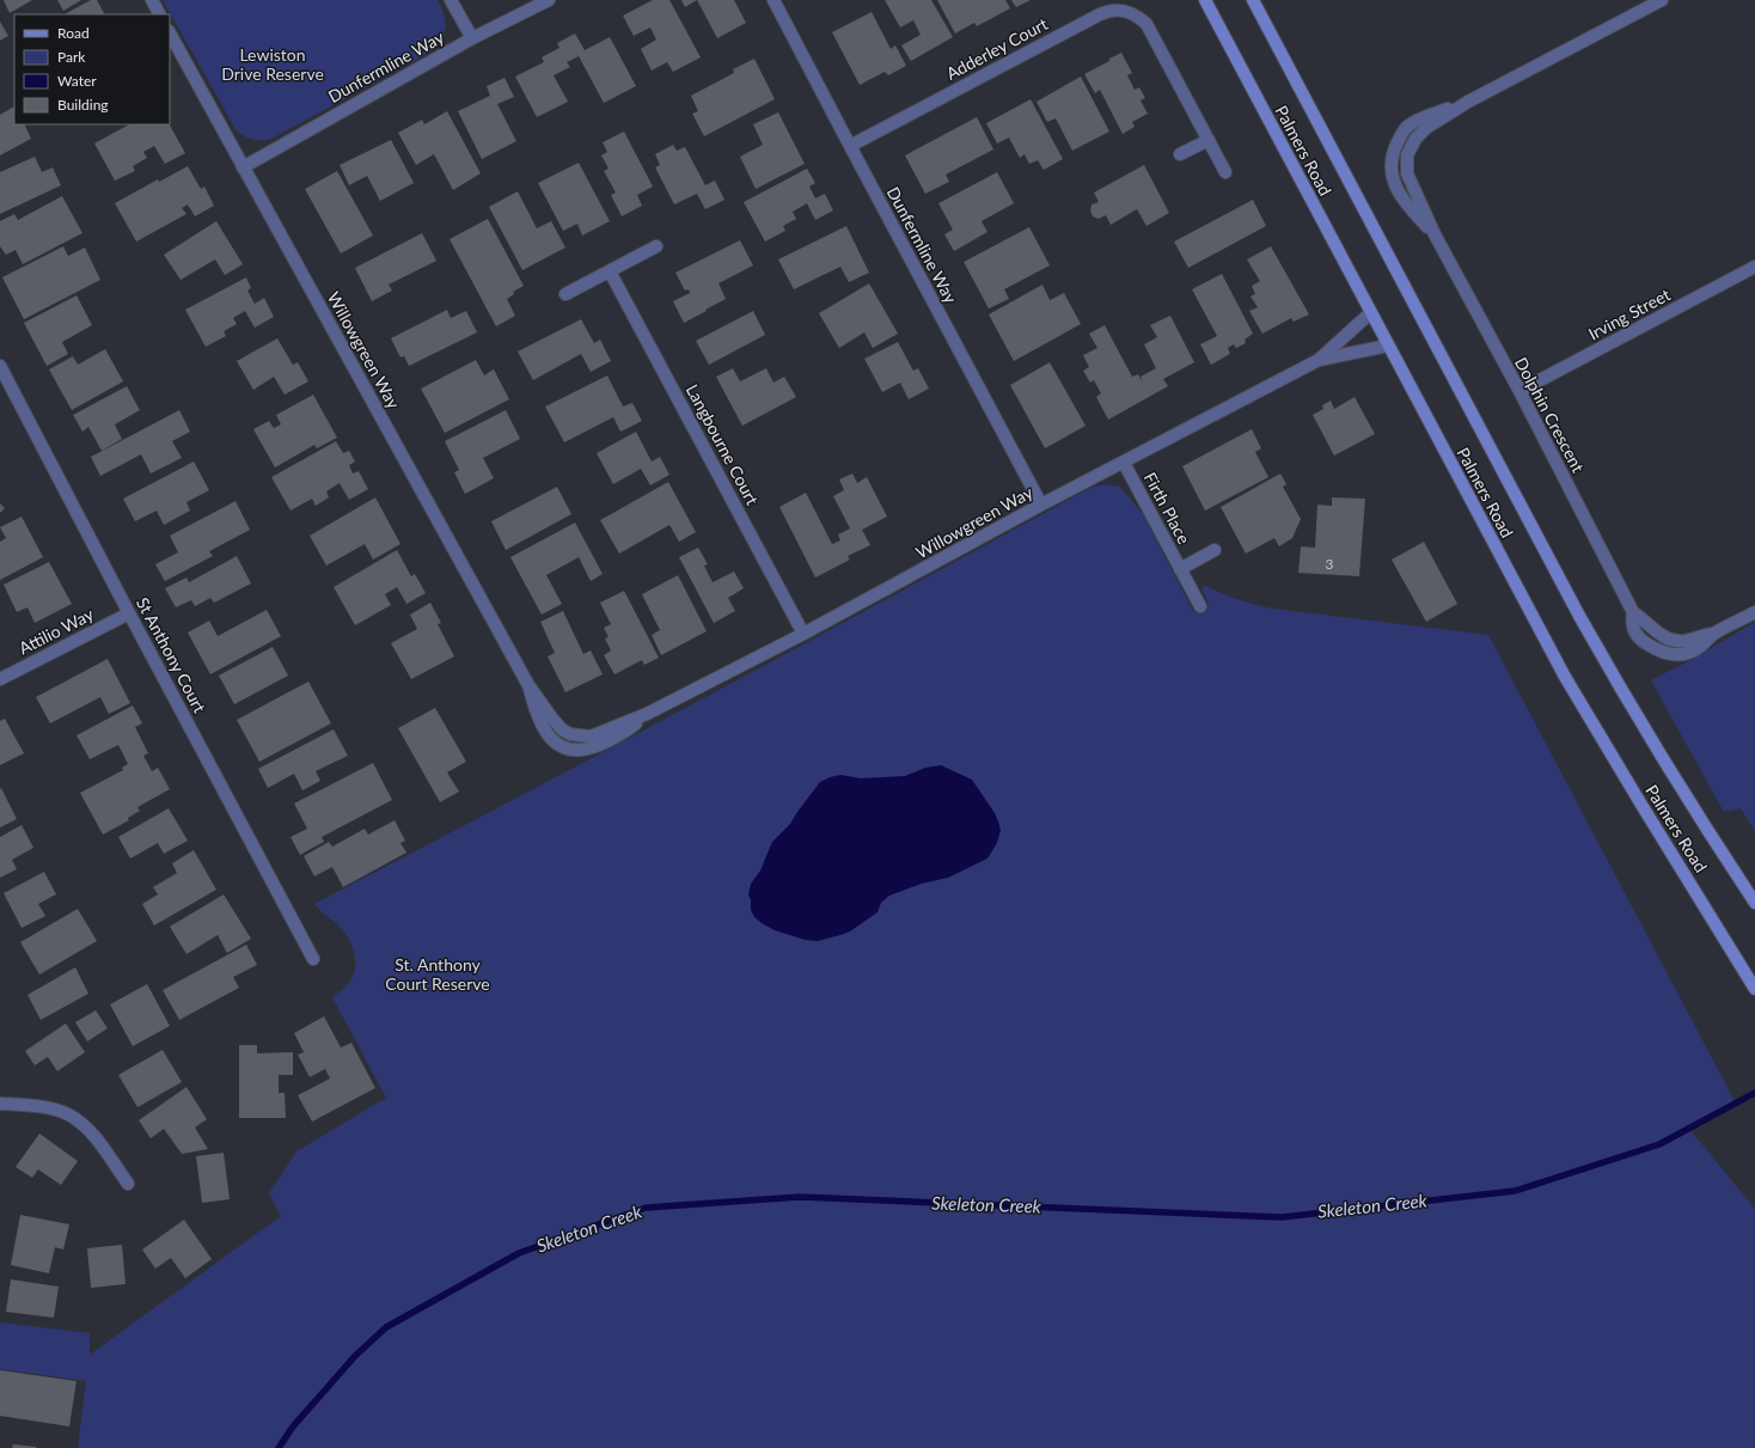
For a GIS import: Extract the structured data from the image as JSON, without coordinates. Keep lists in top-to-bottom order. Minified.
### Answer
{"streets":{"main road":["Palmers Road"],"street":["Adderley Court","Dunfermline Way","Irving Street","Willowgreen Way","Dolphin Crescent","Langbourne Court","Firth Place","Attilio Way","St Anthony Court"]},"crossings":[["Adderley Court","Dunfermline Way"],["Dunfermline Way","Willowgreen Way"],["Palmers Road","Willowgreen Way"],["Irving Street","Dolphin Crescent"],["Willowgreen Way","Langbourne Court"],["Willowgreen Way","Firth Place"],["Attilio Way","St Anthony Court"]],"water":["Skeleton Creek"],"parks":["Lewiston Drive Reserve","St. Anthony Court Reserve"],"house_numbers":["3"],"legend":["Road","Park","Water","Building"]}
